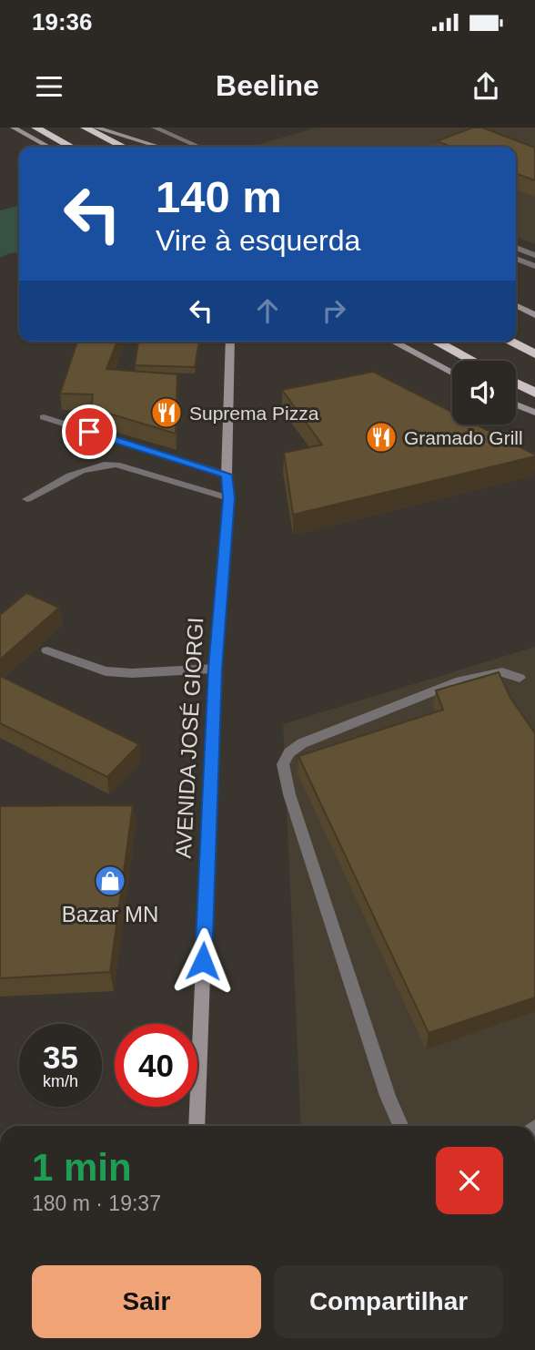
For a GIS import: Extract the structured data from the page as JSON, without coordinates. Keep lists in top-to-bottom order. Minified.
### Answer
{"streets":{"street":["AVENIDA JOSÉ GIORGI"]},"places":{"restaurant":["Suprema Pizza","Gramado Grill"],"shop":["Bazar MN"]},"page":{"status":"19:36","header":"Beeline","turn":["140 m","Vire à esquerda"],"speed":"35 km/h","limit":"40","heading":["1 min","180 m · 19:37"],"buttons":["Sair","Compartilhar"]}}
